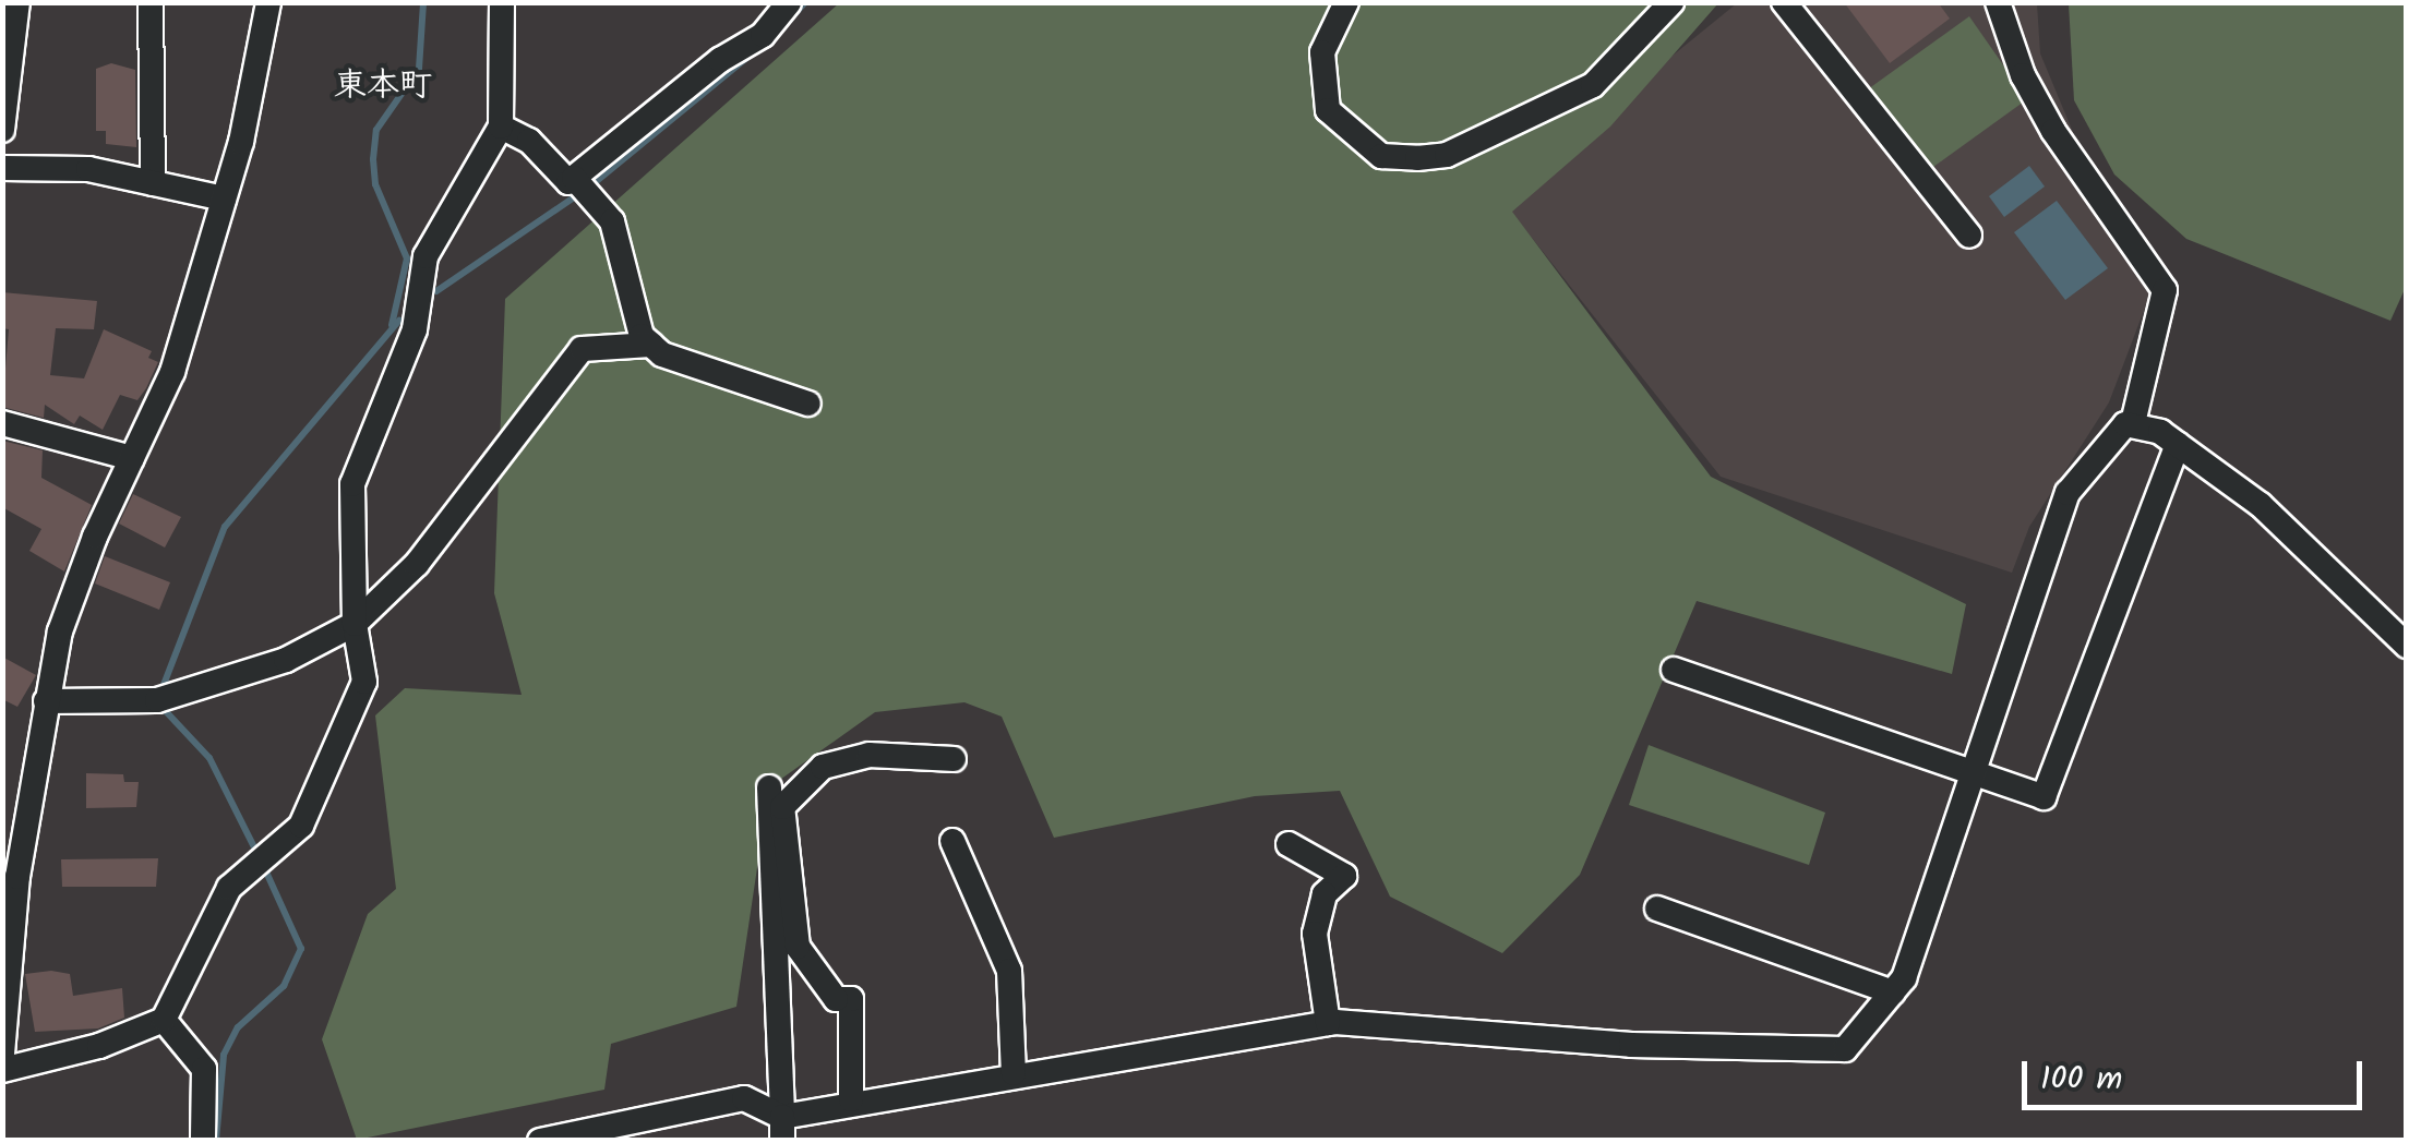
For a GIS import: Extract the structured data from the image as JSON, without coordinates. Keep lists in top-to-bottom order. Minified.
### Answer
{"districts":["東本町"],"scale_bar":"100 m"}
